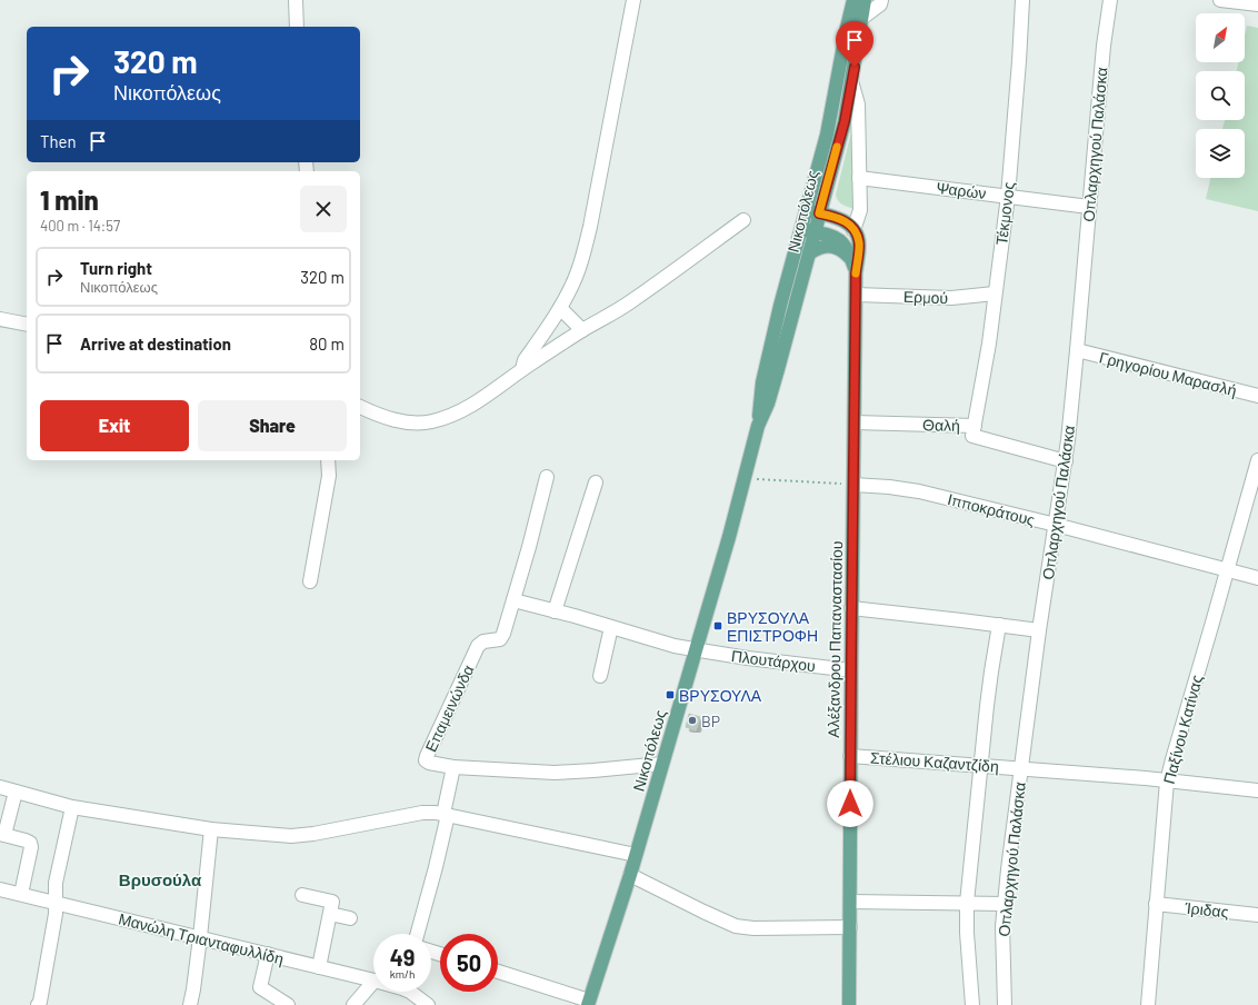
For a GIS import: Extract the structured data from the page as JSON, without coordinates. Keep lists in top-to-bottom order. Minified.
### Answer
{"streets":{"main road":["Νικοπόλεως","Αλέξανδρου Παπαναστασίου"],"street":["Οπλαρχηγού Παλάσκα","Ψαρών","Τέκμονος","Ερμού","Γρηγορίου Μαρασλή","Θαλή","Ιπποκράτους","Πλουτάρχου","Επαμεινώνδα","Παξίνου Κατίνας","Στέλιου Καζαντζίδη","Ίριδας","Μανώλη Τριανταφυλλίδη"]},"crossings":[["Οπλαρχηγού Παλάσκα","Ψαρών"],["Οπλαρχηγού Παλάσκα","Γρηγορίου Μαρασλή"],["Οπλαρχηγού Παλάσκα","Θαλή"],["Οπλαρχηγού Παλάσκα","Ιπποκράτους"],["Οπλαρχηγού Παλάσκα","Στέλιου Καζαντζίδη"],["Ψαρών","Τέκμονος"],["Νικοπόλεως","Αλέξανδρου Παπαναστασίου"],["Νικοπόλεως","Πλουτάρχου"],["Τέκμονος","Ερμού"],["Τέκμονος","Θαλή"],["Ερμού","Αλέξανδρου Παπαναστασίου"],["Θαλή","Αλέξανδρου Παπαναστασίου"],["Ιπποκράτους","Αλέξανδρου Παπαναστασίου"],["Ιπποκράτους","Παξίνου Κατίνας"],["Αλέξανδρου Παπαναστασίου","Πλουτάρχου"],["Αλέξανδρου Παπαναστασίου","Στέλιου Καζαντζίδη"],["Πλουτάρχου","Επαμεινώνδα"],["Παξίνου Κατίνας","Στέλιου Καζαντζίδη"],["Παξίνου Κατίνας","Ίριδας"]],"districts":["Βρυσούλα"],"places":{"transit":["ΒΡΥΣΟΥΛΑ ΕΠΙΣΤΡΟΦΗ","ΒΡΥΣΟΥΛΑ"],"other":["BP"]},"north":"top right","page":{"turn":["320 m","Νικοπόλεως"],"then":"Then","heading":["1 min","400 m · 14:57"],"list":[{"name":"Turn right","note":"Νικοπόλεως","value":"320 m"},{"name":"Arrive at destination","value":"80 m"}],"buttons":["Exit","Share"],"speed":"49 km/h","limit":"50"}}
